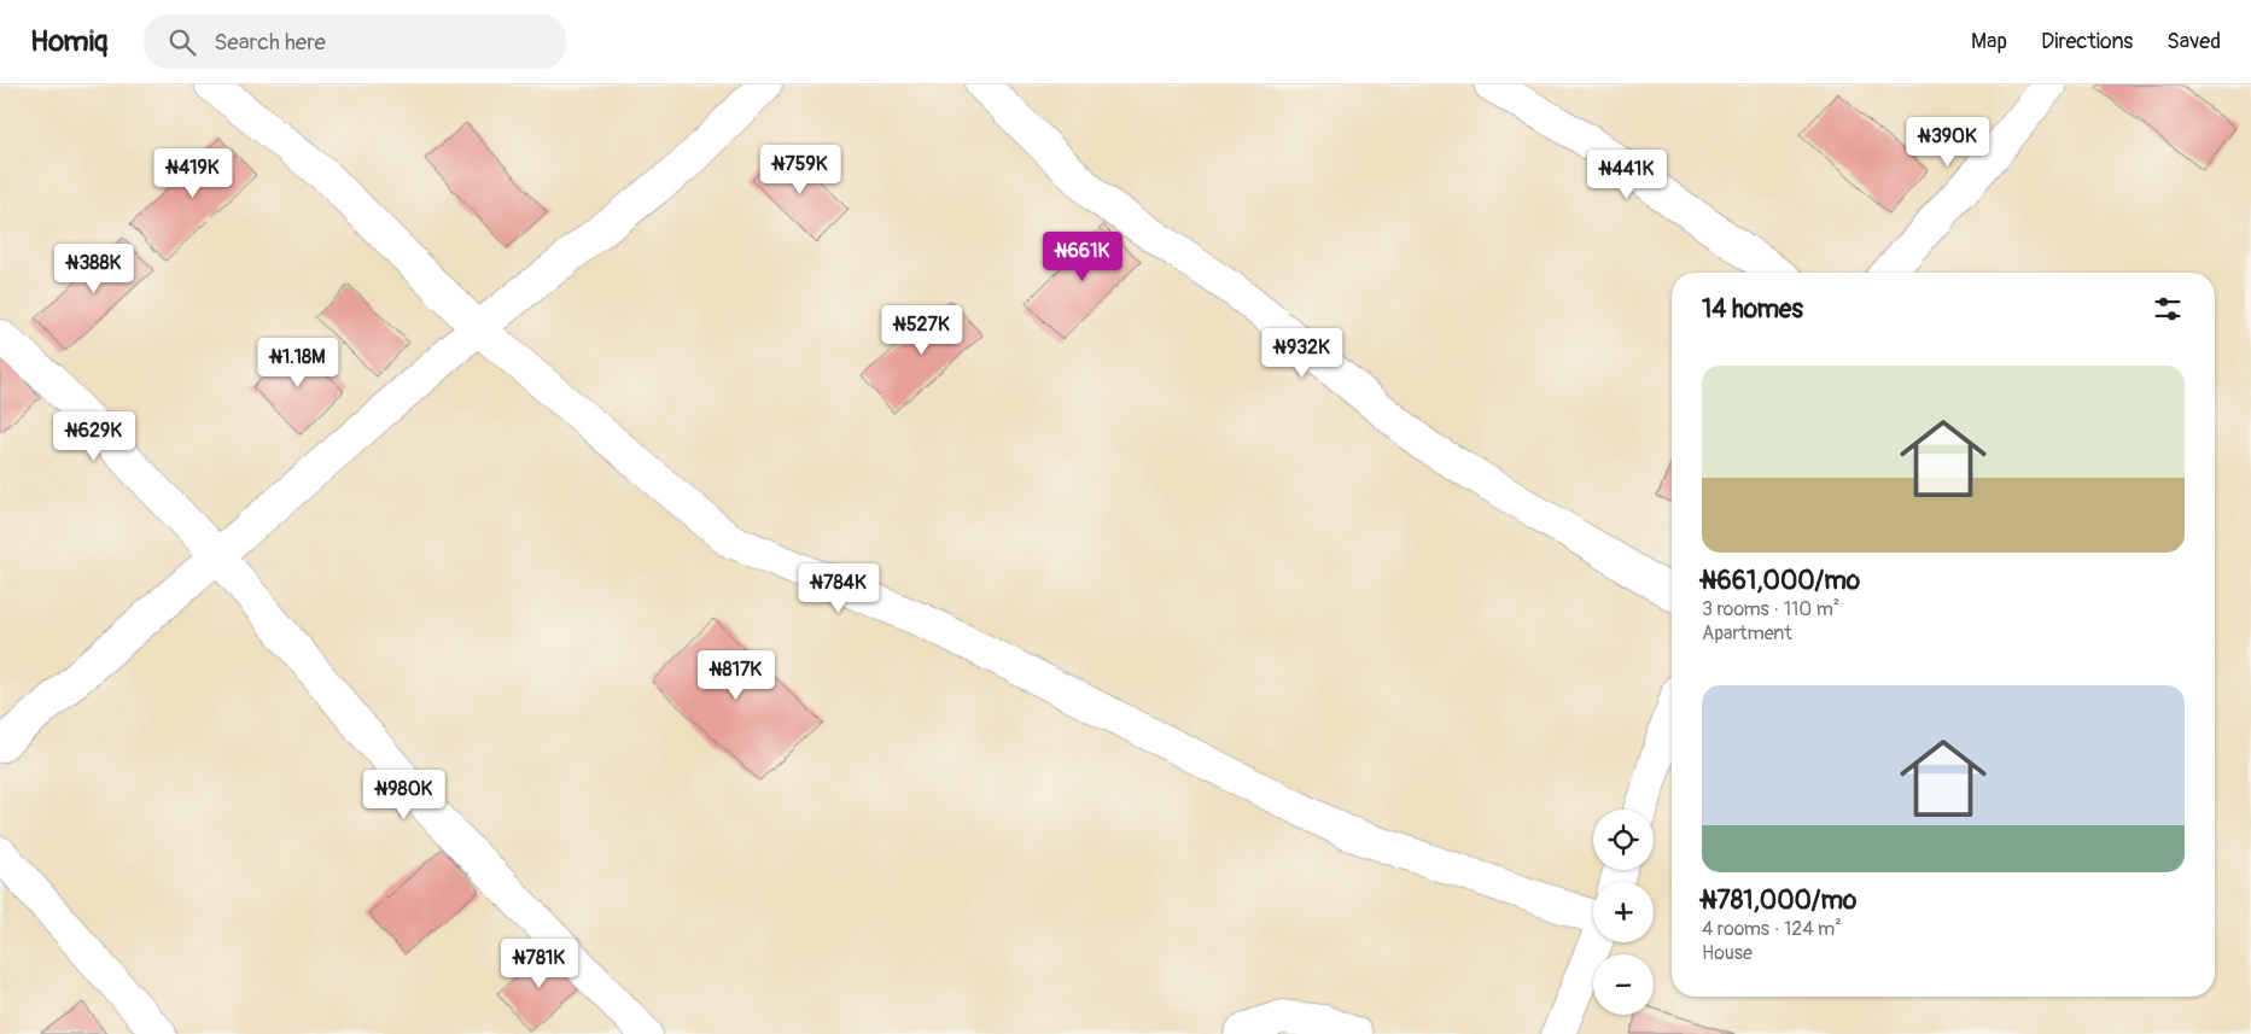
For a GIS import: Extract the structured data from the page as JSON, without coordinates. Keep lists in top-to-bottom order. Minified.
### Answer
{"page":{"header":"Homiq","search":"Search here","nav":["Map","Directions","Saved"],"price":["₦390K","₦759K","₦419K","₦441K","₦661K","₦388K","₦527K","₦932K","₦1.18M","₦629K","₦784K","₦817K","₦980K","₦781K"],"heading":"14 homes","list":[{"name":"₦661,000/mo","note":"3 rooms · 110 m² · Apartment"},{"name":"₦781,000/mo","note":"4 rooms · 124 m² · House"}],"map_buttons":["+","−"]}}
